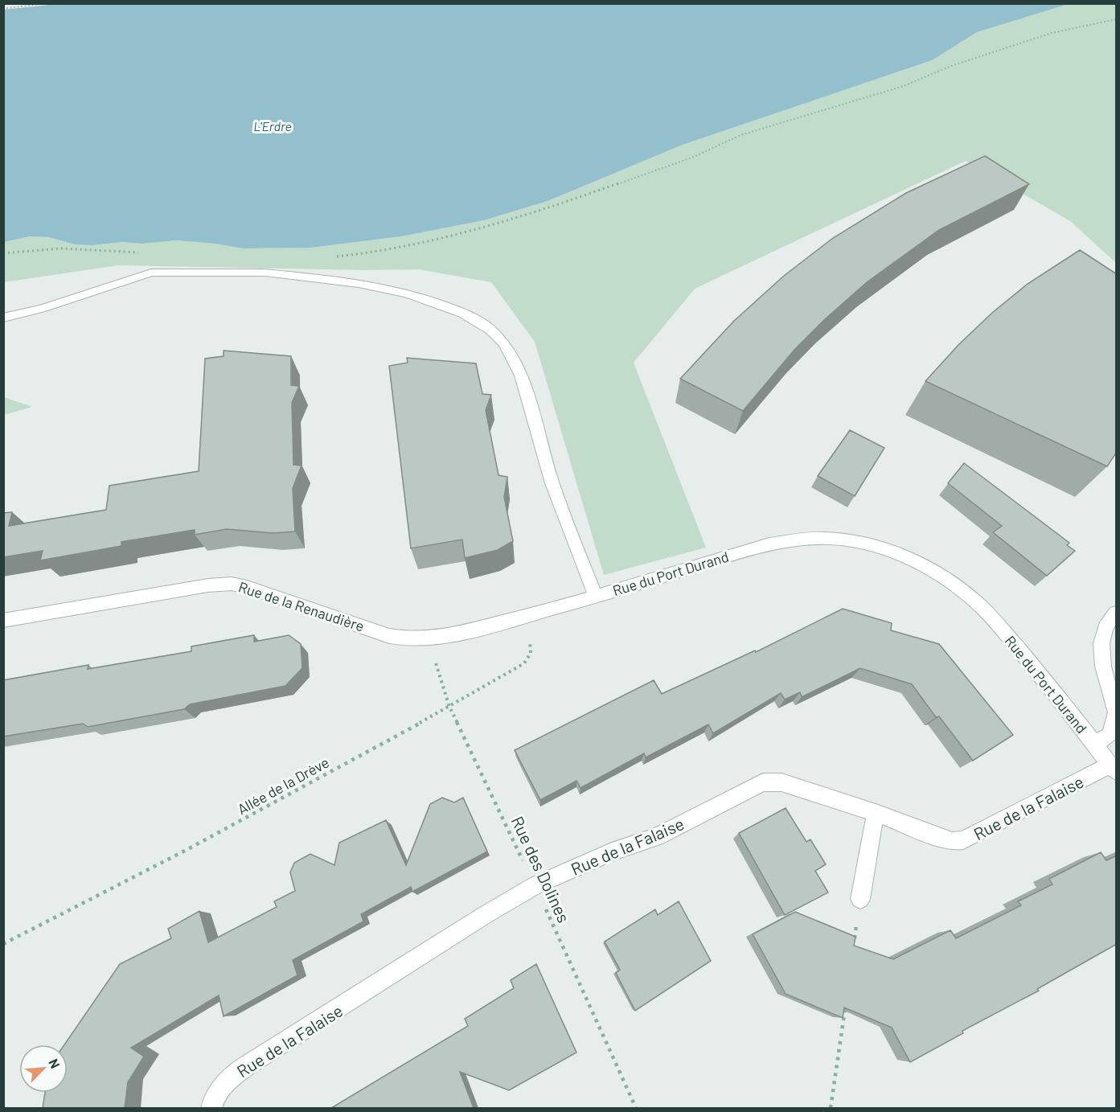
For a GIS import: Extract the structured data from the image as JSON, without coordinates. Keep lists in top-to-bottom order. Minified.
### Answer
{"streets":{"street":["Rue du Port Durand","Rue de la Renaudière","Rue de la Falaise"],"path":["Allée de la Drève","Rue des Dolines"]},"crossings":[["Rue du Port Durand","Rue de la Renaudière"],["Rue du Port Durand","Rue de la Falaise"],["Rue de la Renaudière","Allée de la Drève"],["Rue de la Renaudière","Rue des Dolines"],["Allée de la Drève","Rue des Dolines"],["Rue de la Falaise","Rue des Dolines"]],"water":["L'Erdre"],"north":"top right"}
